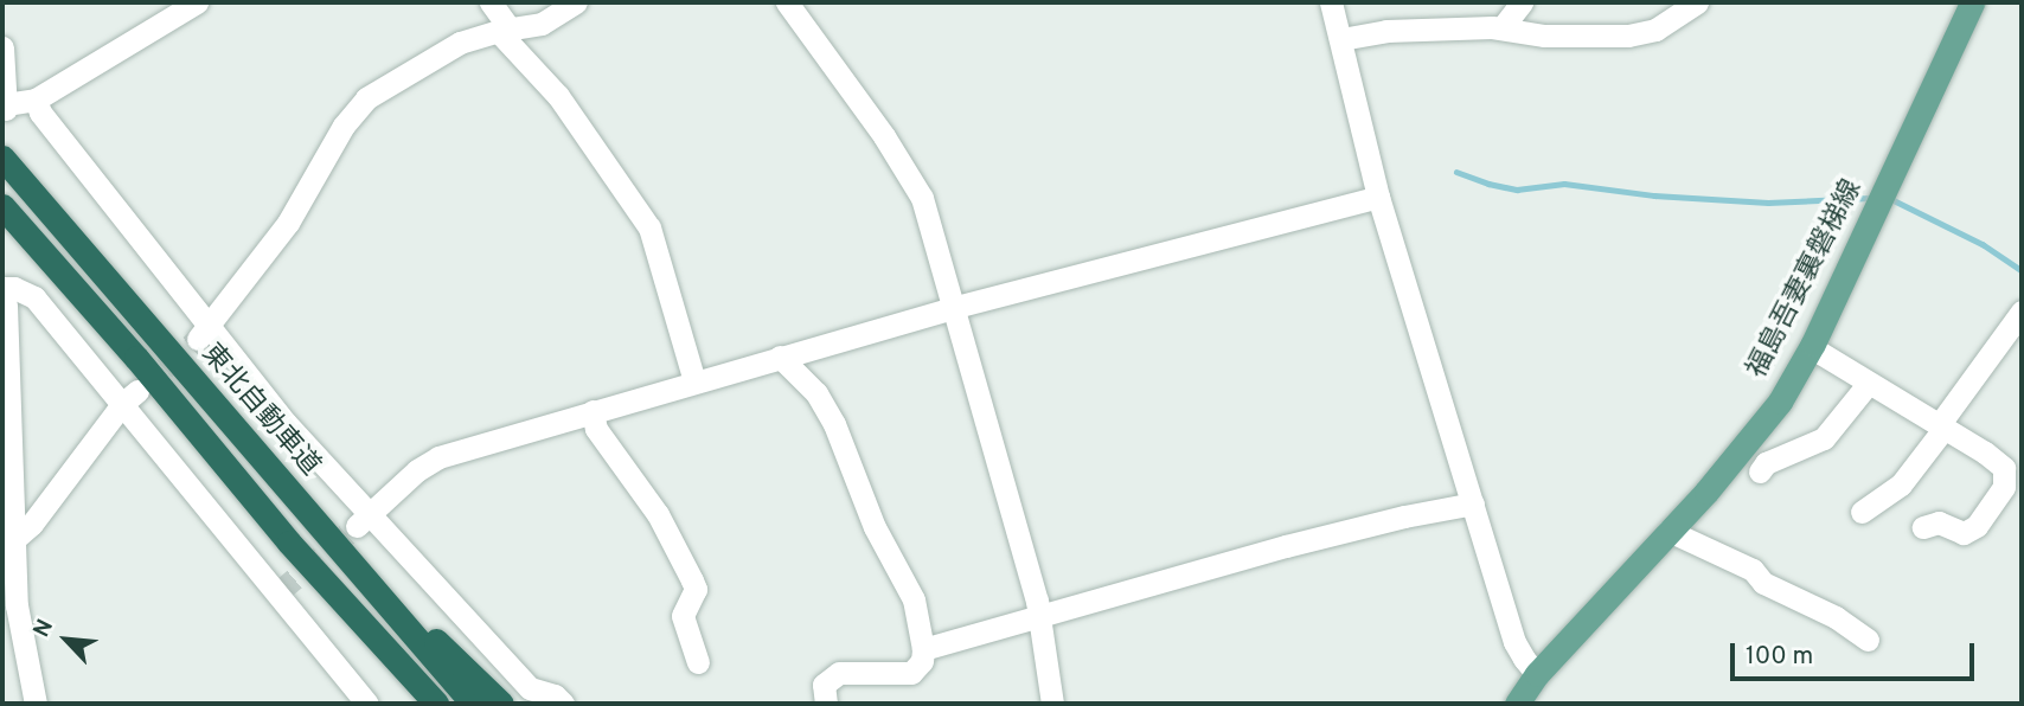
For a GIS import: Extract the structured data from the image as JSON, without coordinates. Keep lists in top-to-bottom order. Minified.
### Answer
{"streets":{"highway":["東北自動車道"],"main road":["福島吾妻裏磐梯線"]},"scale_bar":"100 m","north":"top left"}
